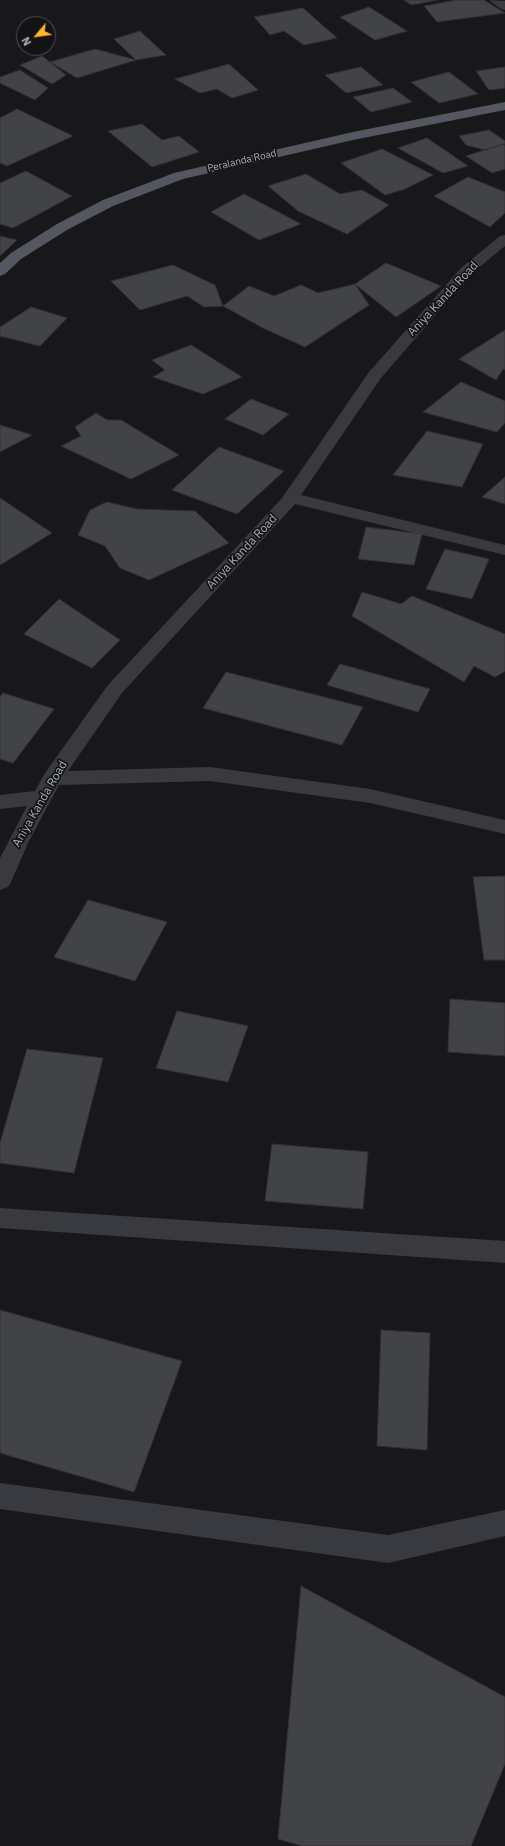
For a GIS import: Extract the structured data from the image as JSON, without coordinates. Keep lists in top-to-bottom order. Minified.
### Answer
{"streets":{"main road":["Peralanda Road"],"street":["Aniya Kanda Road"]},"north":"bottom left"}
